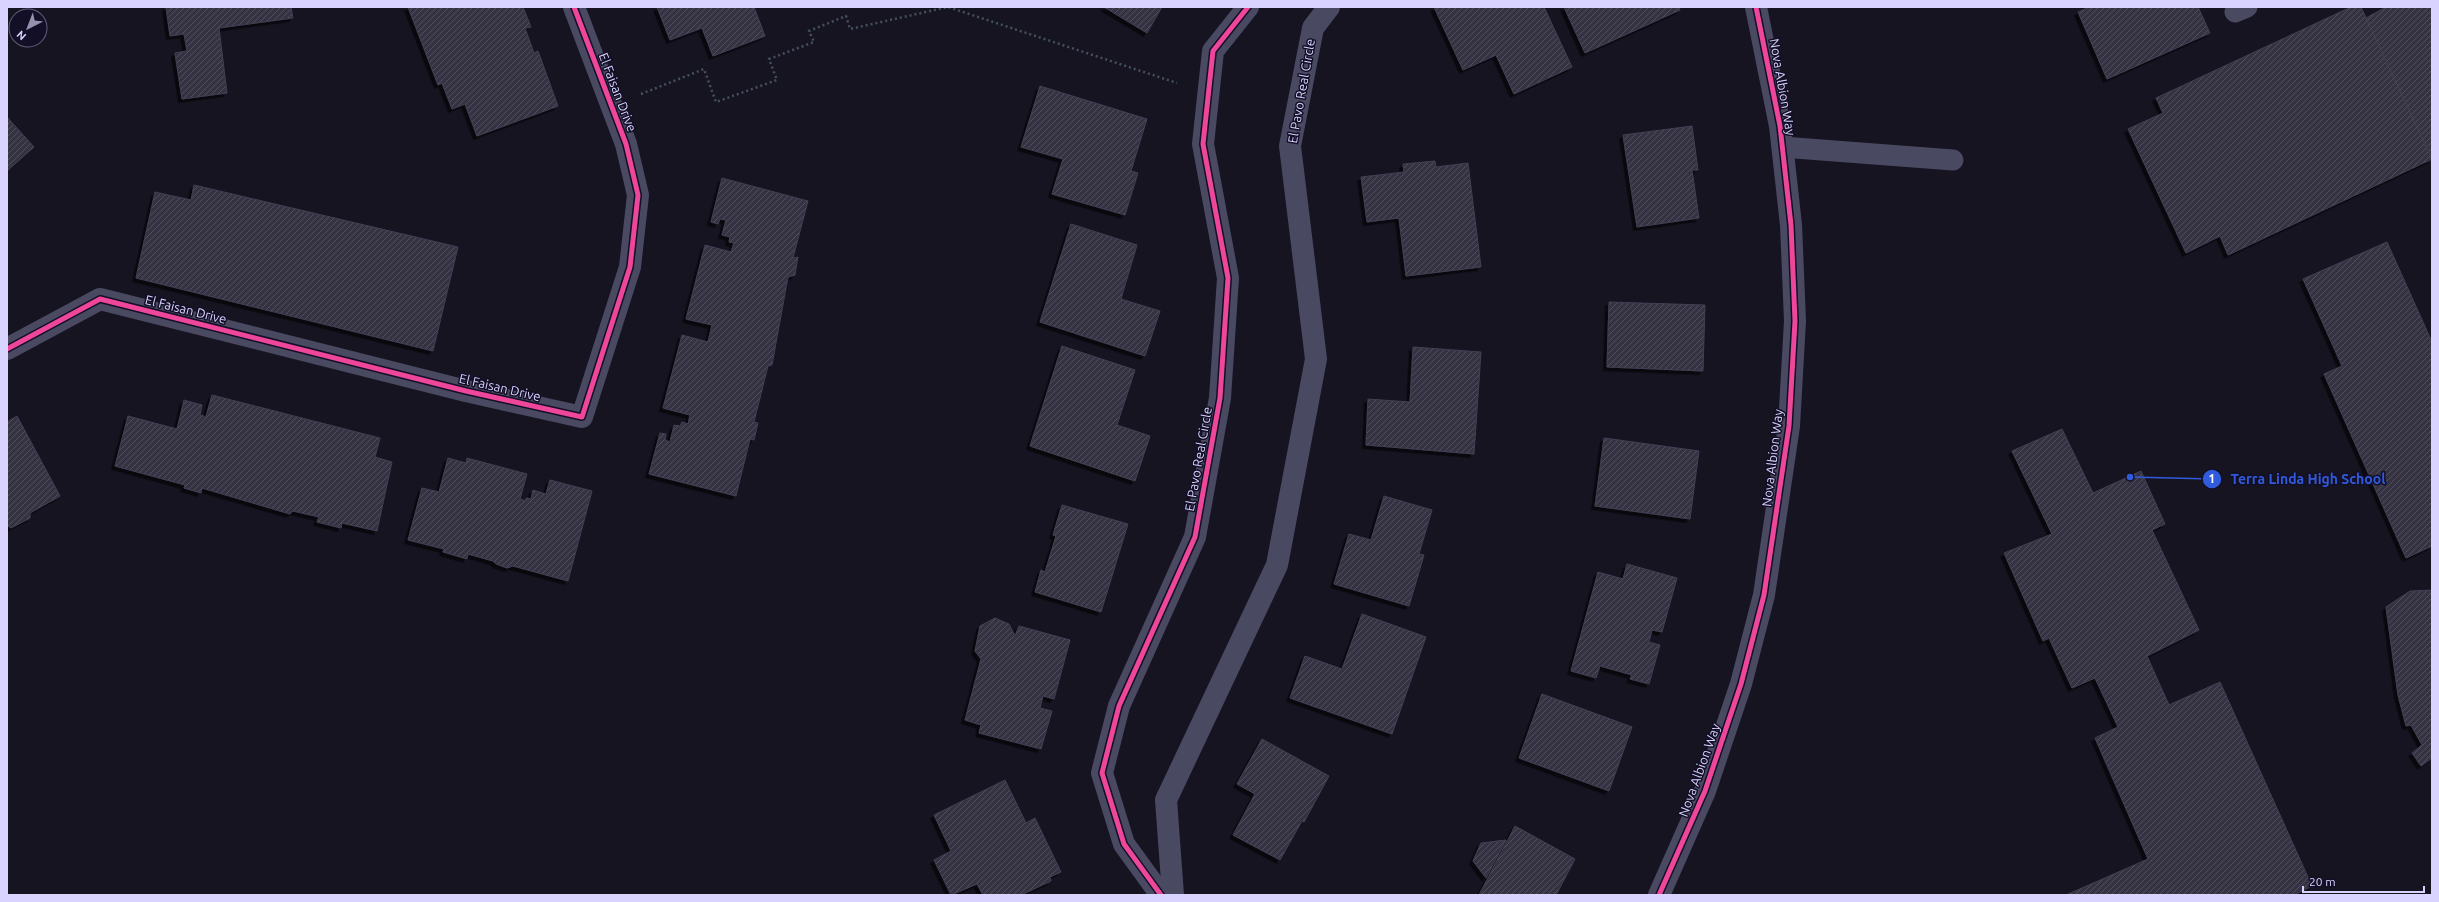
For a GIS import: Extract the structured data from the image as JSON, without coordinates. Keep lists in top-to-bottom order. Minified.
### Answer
{"streets":{"street":["Nova Albion Way","El Pavo Real Circle","El Faisan Drive"]},"places":["Terra Linda High School"],"scale_bar":"20 m","north":"bottom left"}
